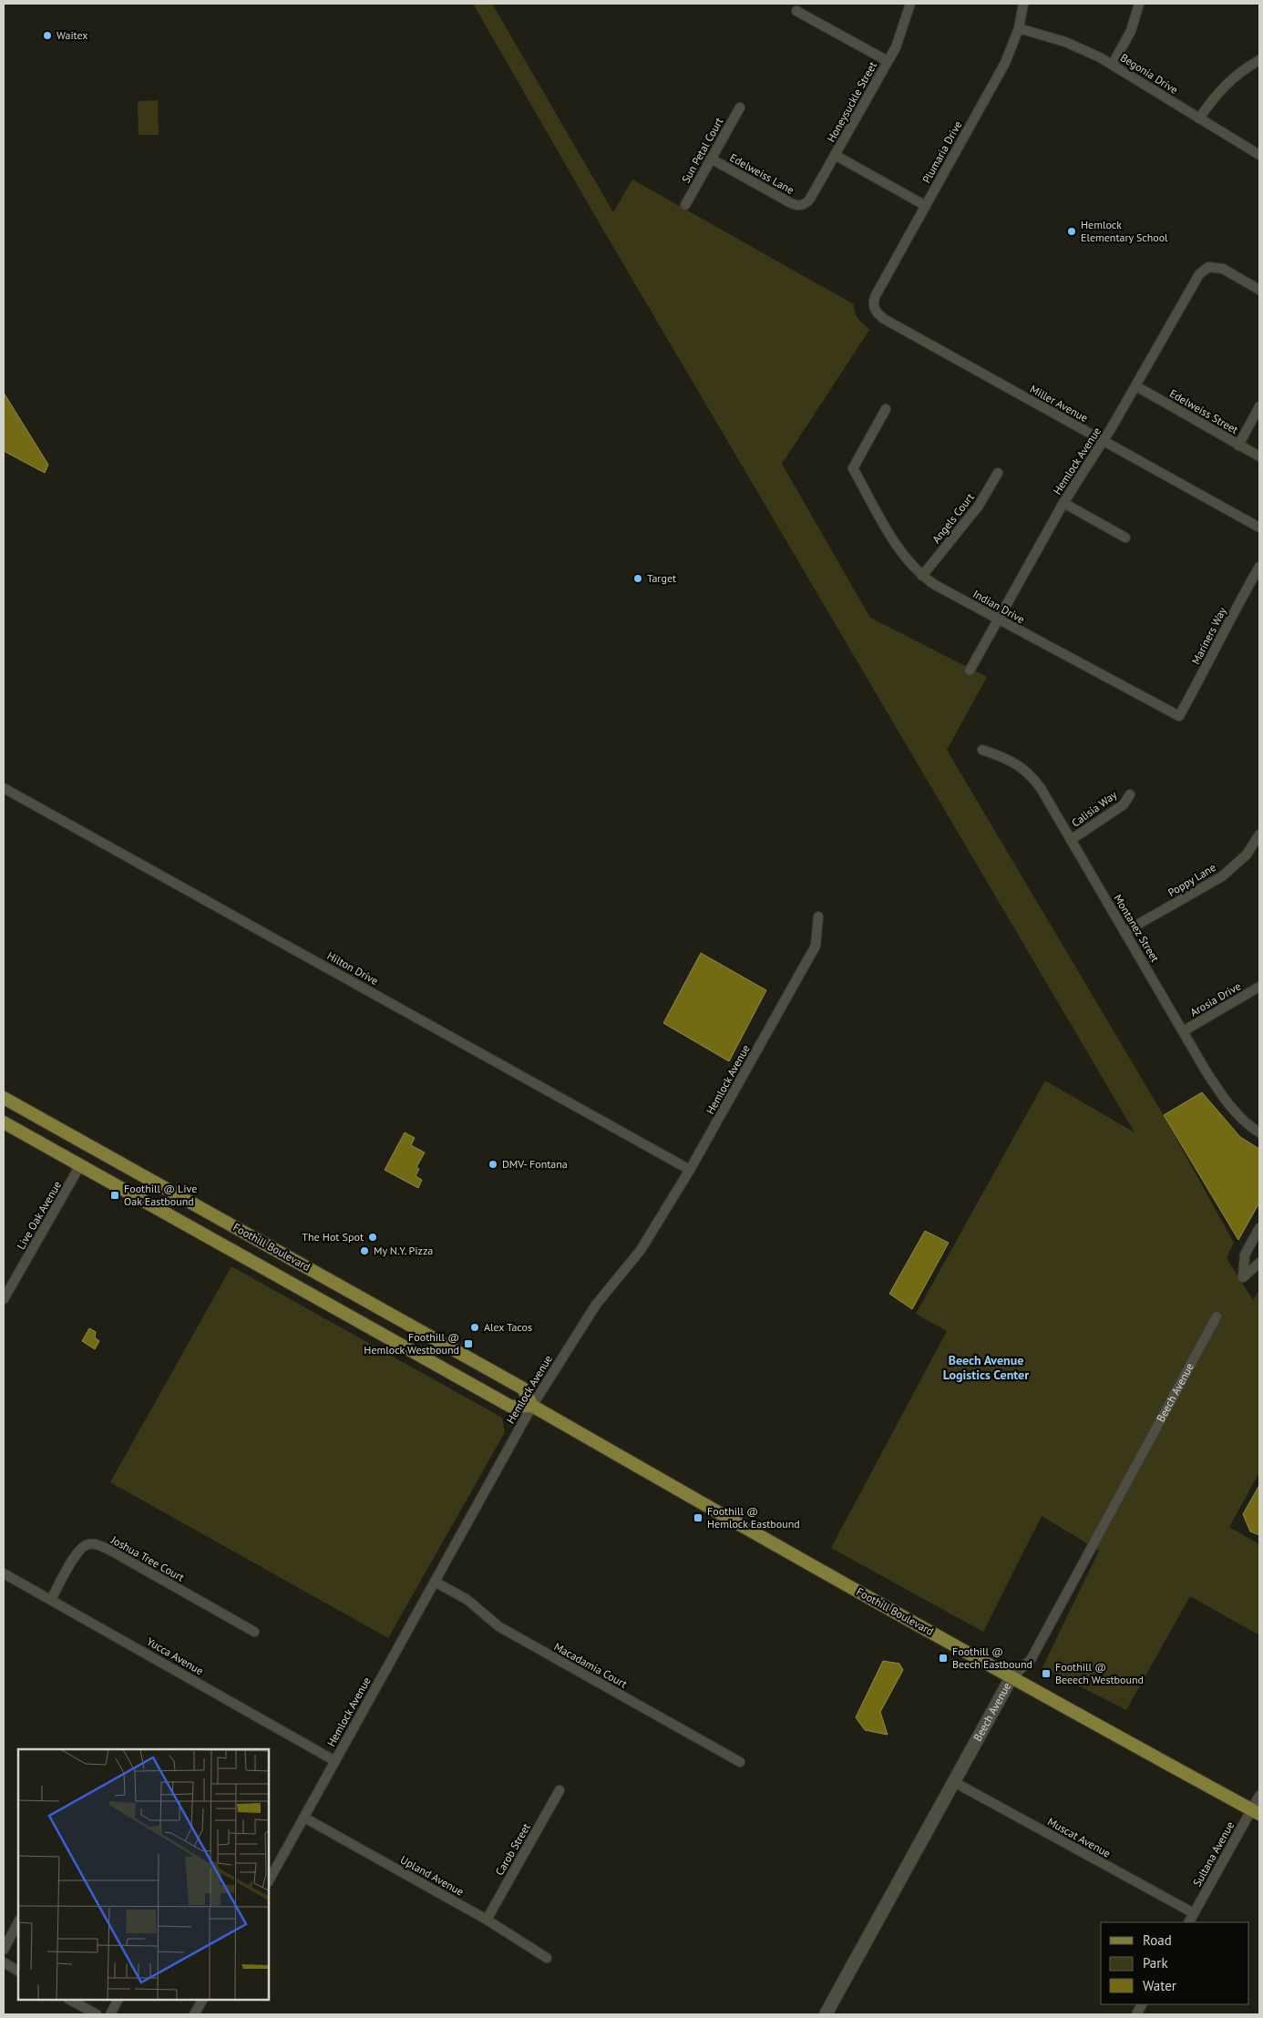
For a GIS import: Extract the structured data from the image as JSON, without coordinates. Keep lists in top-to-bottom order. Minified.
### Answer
{"streets":{"main road":["Foothill Boulevard","Beech Avenue"],"street":["Begonia Drive","Honeysuckle Street","Sun Petal Court","Plumaria Drive","Edelweiss Lane","Miller Avenue","Edelweiss Street","Hemlock Avenue","Angels Court","Indian Drive","Mariners Way","Calisia Way","Poppy Lane","Montanez Street","Hilton Drive","Arosia Drive","Live Oak Avenue","Joshua Tree Court","Yucca Avenue","Macadamia Court","Muscat Avenue","Carob Street","Sultana Avenue","Upland Avenue"]},"crossings":[["Begonia Drive","Plumaria Drive"],["Honeysuckle Street","Edelweiss Lane"],["Sun Petal Court","Edelweiss Lane"],["Plumaria Drive","Miller Avenue"],["Miller Avenue","Hemlock Avenue"],["Edelweiss Street","Hemlock Avenue"],["Hemlock Avenue","Indian Drive"],["Hemlock Avenue","Hilton Drive"],["Hemlock Avenue","Foothill Boulevard"],["Hemlock Avenue","Yucca Avenue"],["Hemlock Avenue","Macadamia Court"],["Hemlock Avenue","Upland Avenue"],["Angels Court","Indian Drive"],["Indian Drive","Mariners Way"],["Calisia Way","Montanez Street"],["Poppy Lane","Montanez Street"],["Montanez Street","Arosia Drive"],["Live Oak Avenue","Foothill Boulevard"],["Foothill Boulevard","Beech Avenue"],["Foothill Boulevard","Sultana Avenue"],["Beech Avenue","Muscat Avenue"],["Joshua Tree Court","Yucca Avenue"],["Muscat Avenue","Sultana Avenue"],["Carob Street","Upland Avenue"]],"districts":["Beech Avenue Logistics Center"],"places":{"other":["Waitex","Hemlock Elementary School","Target","DMV- Fontana","The Hot Spot","My N.Y. Pizza","Alex Tacos"],"transit":["Foothill @ Live Oak Eastbound","Foothill @ Hemlock Westbound","Foothill @ Hemlock Eastbound","Foothill @ Beech Eastbound","Foothill @ Beeech Westbound"]},"legend":["Road","Park","Water"]}
